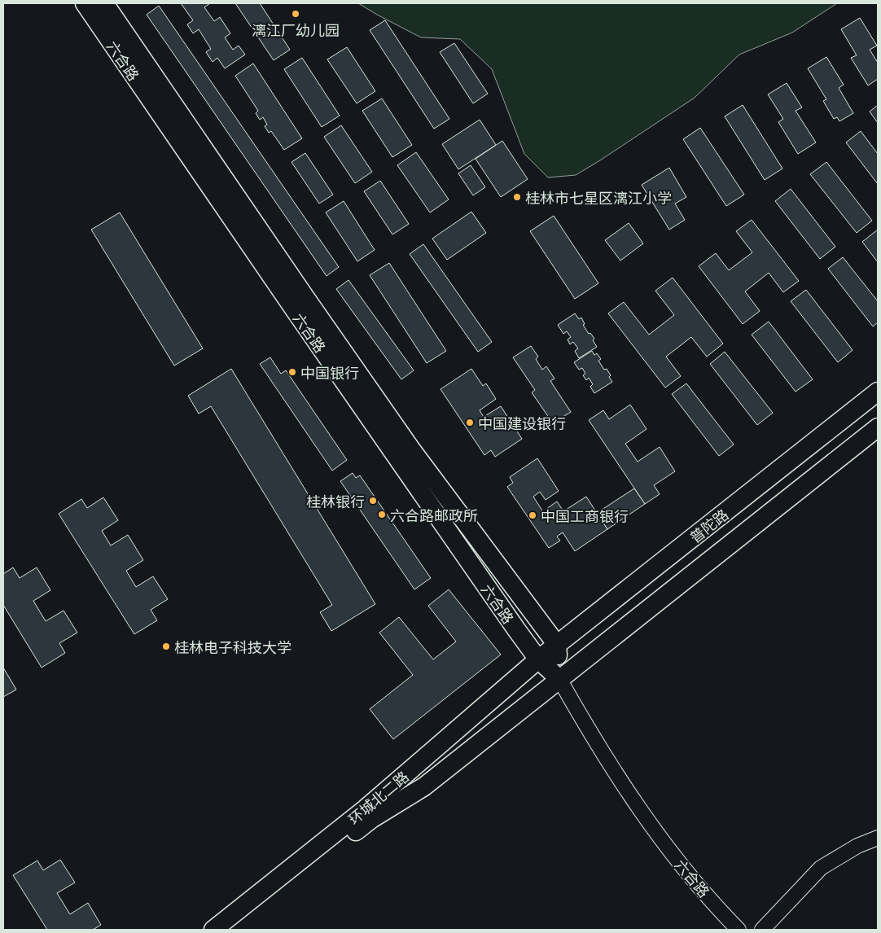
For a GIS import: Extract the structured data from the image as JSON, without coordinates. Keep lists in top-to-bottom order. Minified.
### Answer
{"streets":{"main road":["六合路","普陀路","环城北二路"]},"crossings":[["六合路","普陀路"],["六合路","环城北二路"],["普陀路","环城北二路"]],"places":["漓江厂幼儿园","桂林市七星区漓江小学","中国银行","中国建设银行","桂林银行","六合路邮政所","中国工商银行","桂林电子科技大学"]}
